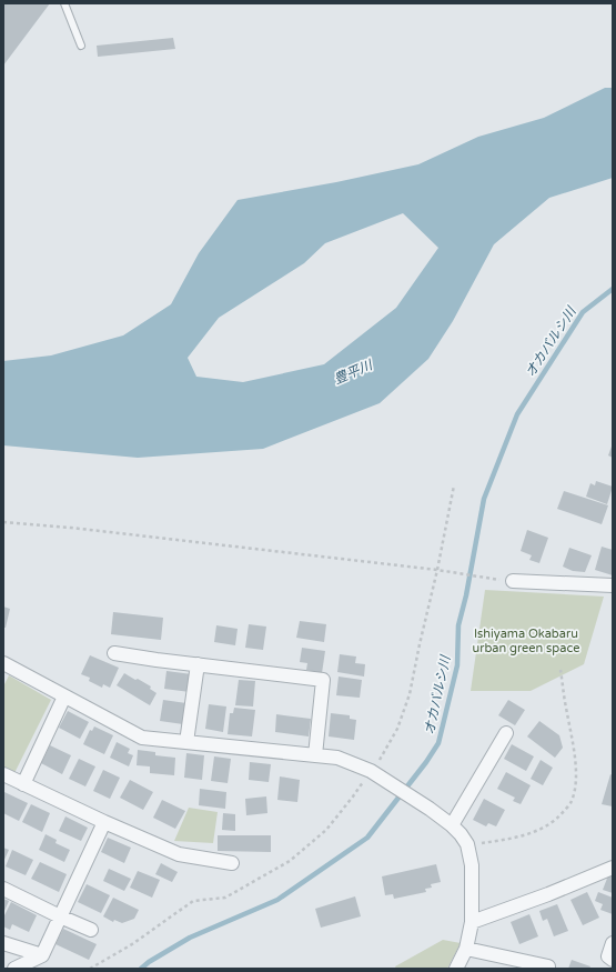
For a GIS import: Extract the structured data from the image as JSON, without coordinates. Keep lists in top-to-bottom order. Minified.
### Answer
{"water":["オカバルシ川","豊平川"],"parks":["Ishiyama Okabaru urban green space"]}
